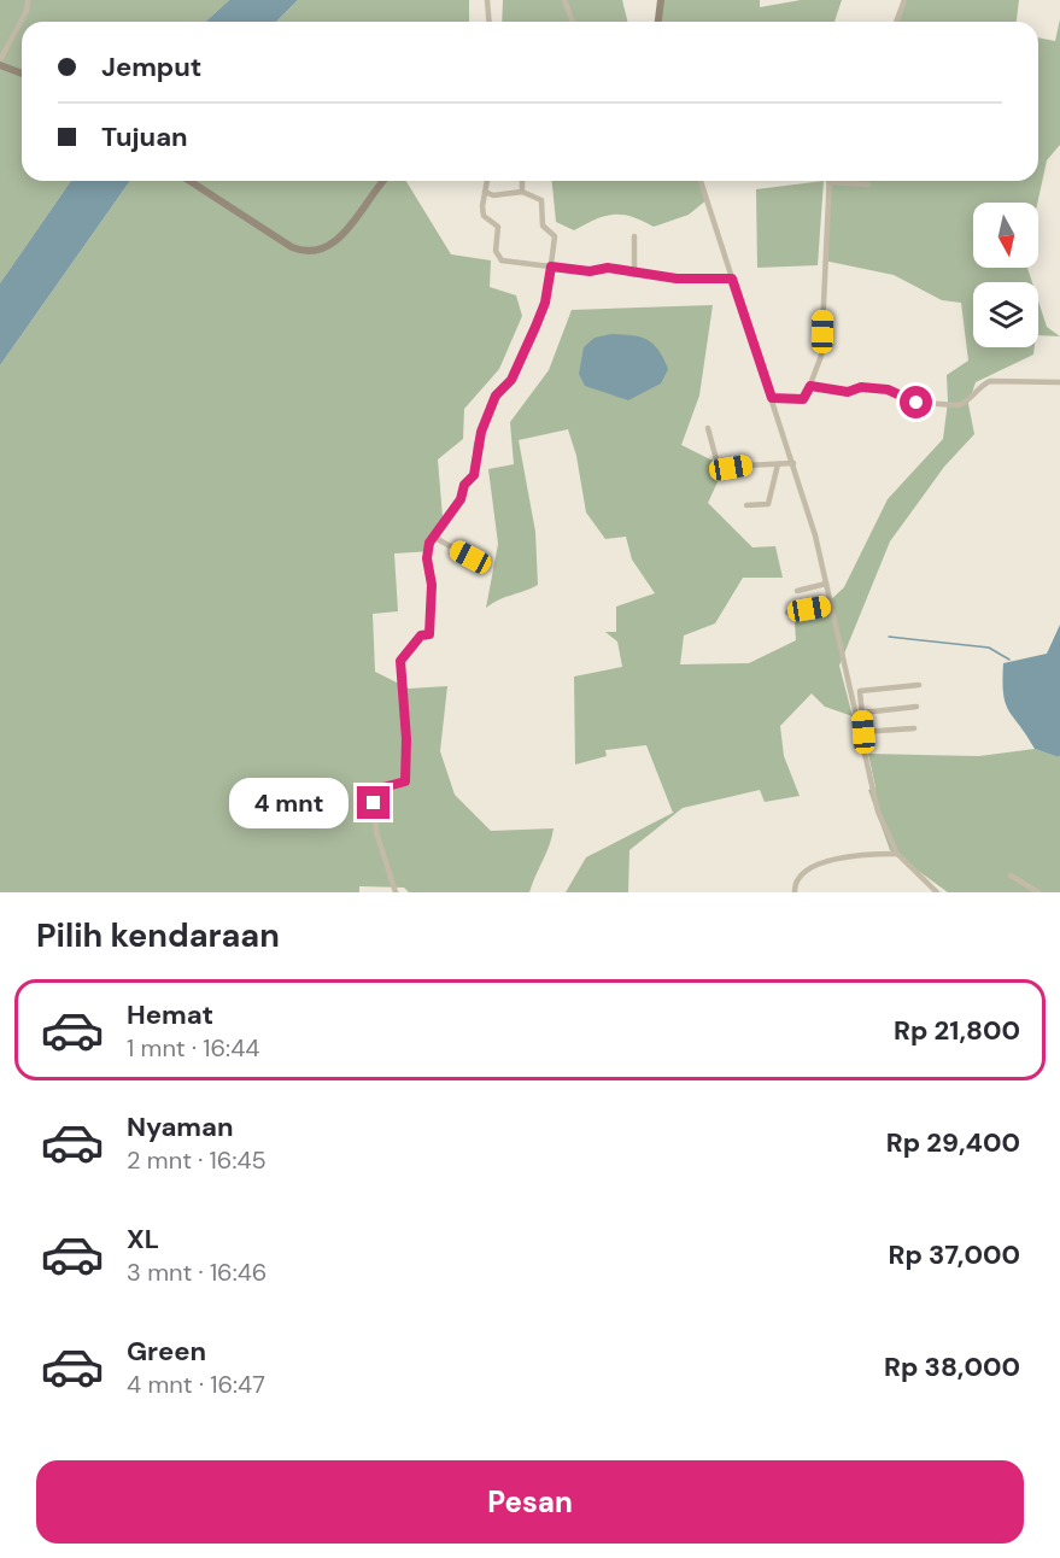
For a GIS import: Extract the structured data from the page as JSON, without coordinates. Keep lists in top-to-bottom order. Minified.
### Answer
{"north":"bottom","page":{"banner":["Jemput","Tujuan"],"bubble":"4 mnt","heading":"Pilih kendaraan","list":[{"name":"Hemat","note":"1 mnt · 16:44","value":"Rp 21,800"},{"name":"Nyaman","note":"2 mnt · 16:45","value":"Rp 29,400"},{"name":"XL","note":"3 mnt · 16:46","value":"Rp 37,000"},{"name":"Green","note":"4 mnt · 16:47","value":"Rp 38,000"}],"buttons":"Pesan"}}
